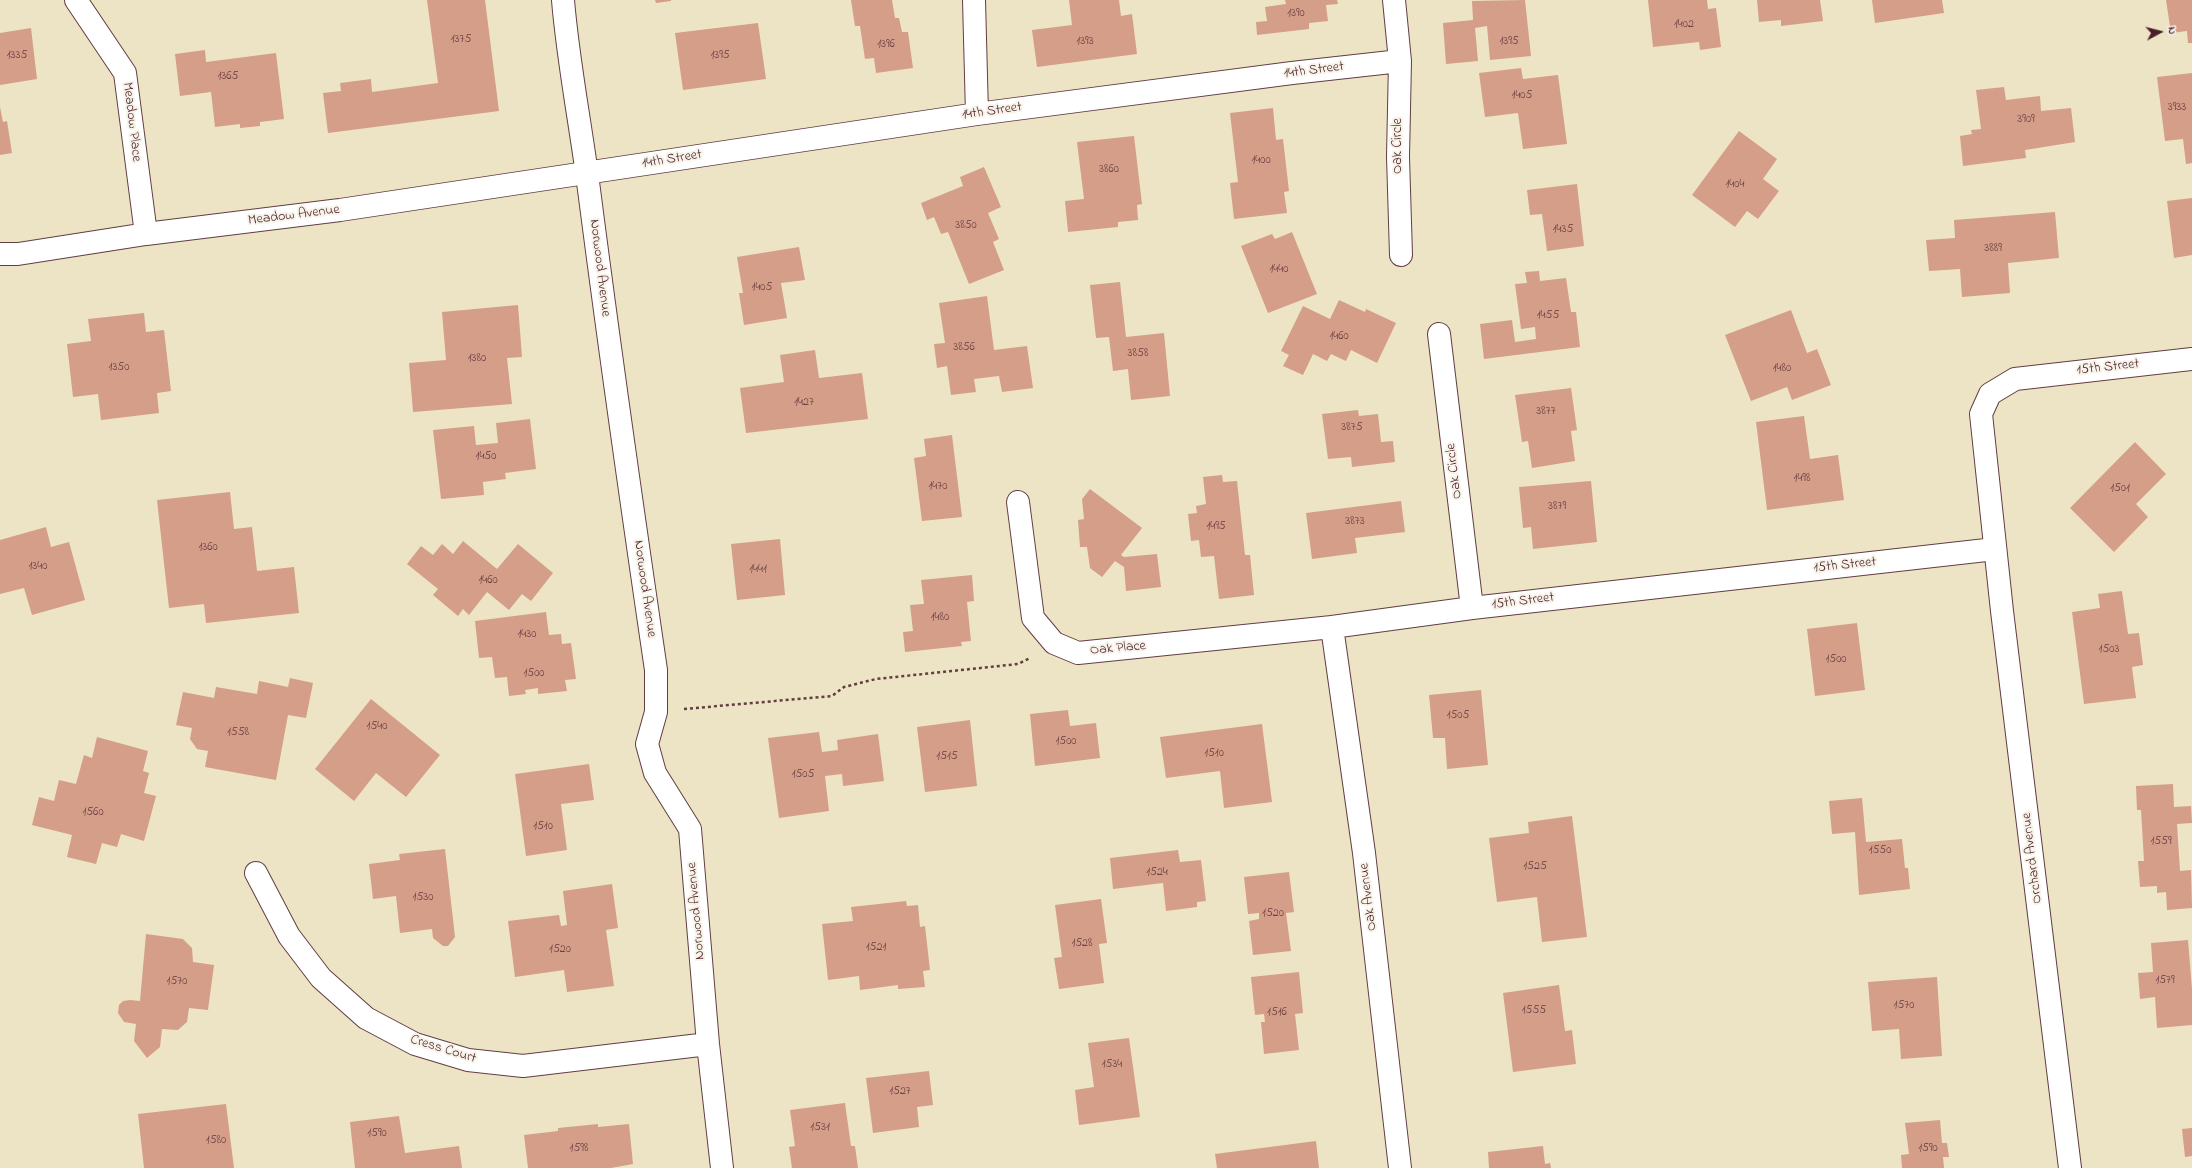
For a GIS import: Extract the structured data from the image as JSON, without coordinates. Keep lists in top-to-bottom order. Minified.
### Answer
{"streets":{"street":["14th Street","Meadow Place","Oak Circle","Meadow Avenue","Norwood Avenue","15th Street","Oak Place","Orchard Avenue","Oak Avenue","Cress Court"]},"crossings":[["14th Street","Oak Circle"],["14th Street","Meadow Avenue"],["14th Street","Norwood Avenue"],["Meadow Place","Meadow Avenue"],["Oak Circle","15th Street"],["Meadow Avenue","Norwood Avenue"],["Norwood Avenue","Cress Court"],["15th Street","Oak Place"],["15th Street","Orchard Avenue"],["15th Street","Oak Avenue"],["Oak Place","Oak Avenue"]],"house_numbers":["1390","1402","1375","1393","1395","1396","1335","1395","1365","1405","3933","3909","1400","3860","1404","3850","1435","3889","1440","1405","1455","1460","3856","3858","1380","1350","1480","1427","3877","3875","1450","1498","1470","1501","3879","3873","1495","1360","1340","1441","1460","1480","1430","1503","1500","1500","1505","1540","1558","1500","1510","1515","1505","1560","1510","1559","1550","1525","1524","1530","1520","1528","1521","1520","1579","1570","1570","1555","1516","1534","1527","1531","1590","1580","1598","1590"],"north":"right"}
